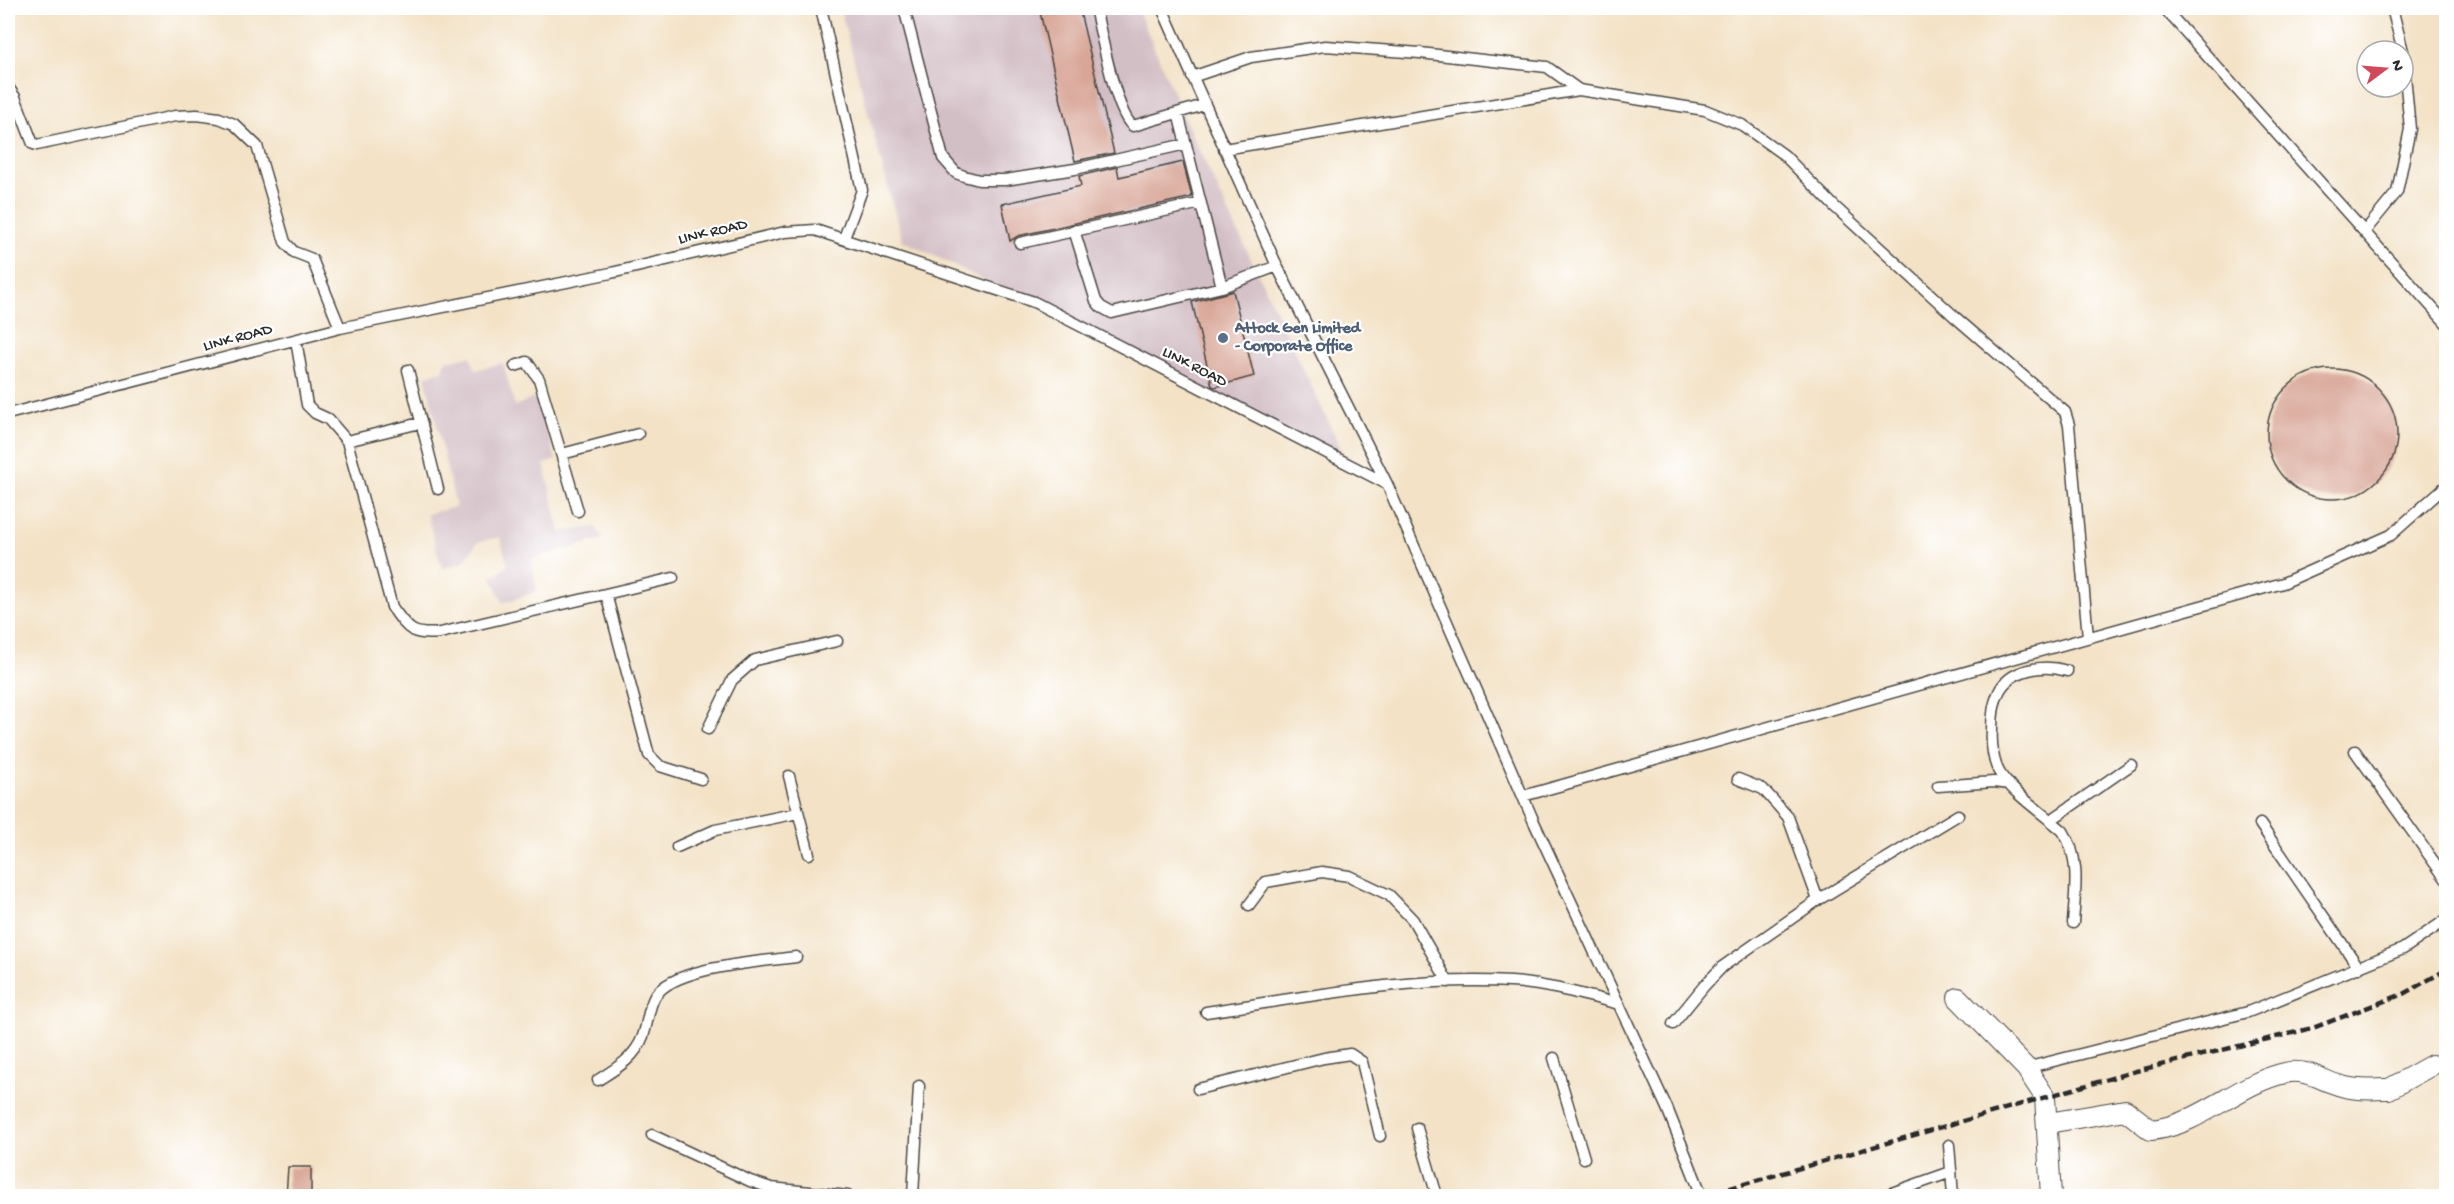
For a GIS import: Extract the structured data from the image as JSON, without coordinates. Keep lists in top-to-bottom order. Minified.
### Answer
{"streets":{"lane":["LINK ROAD"]},"places":["Attock Gen Limited - Corporate Office"],"north":"right"}
